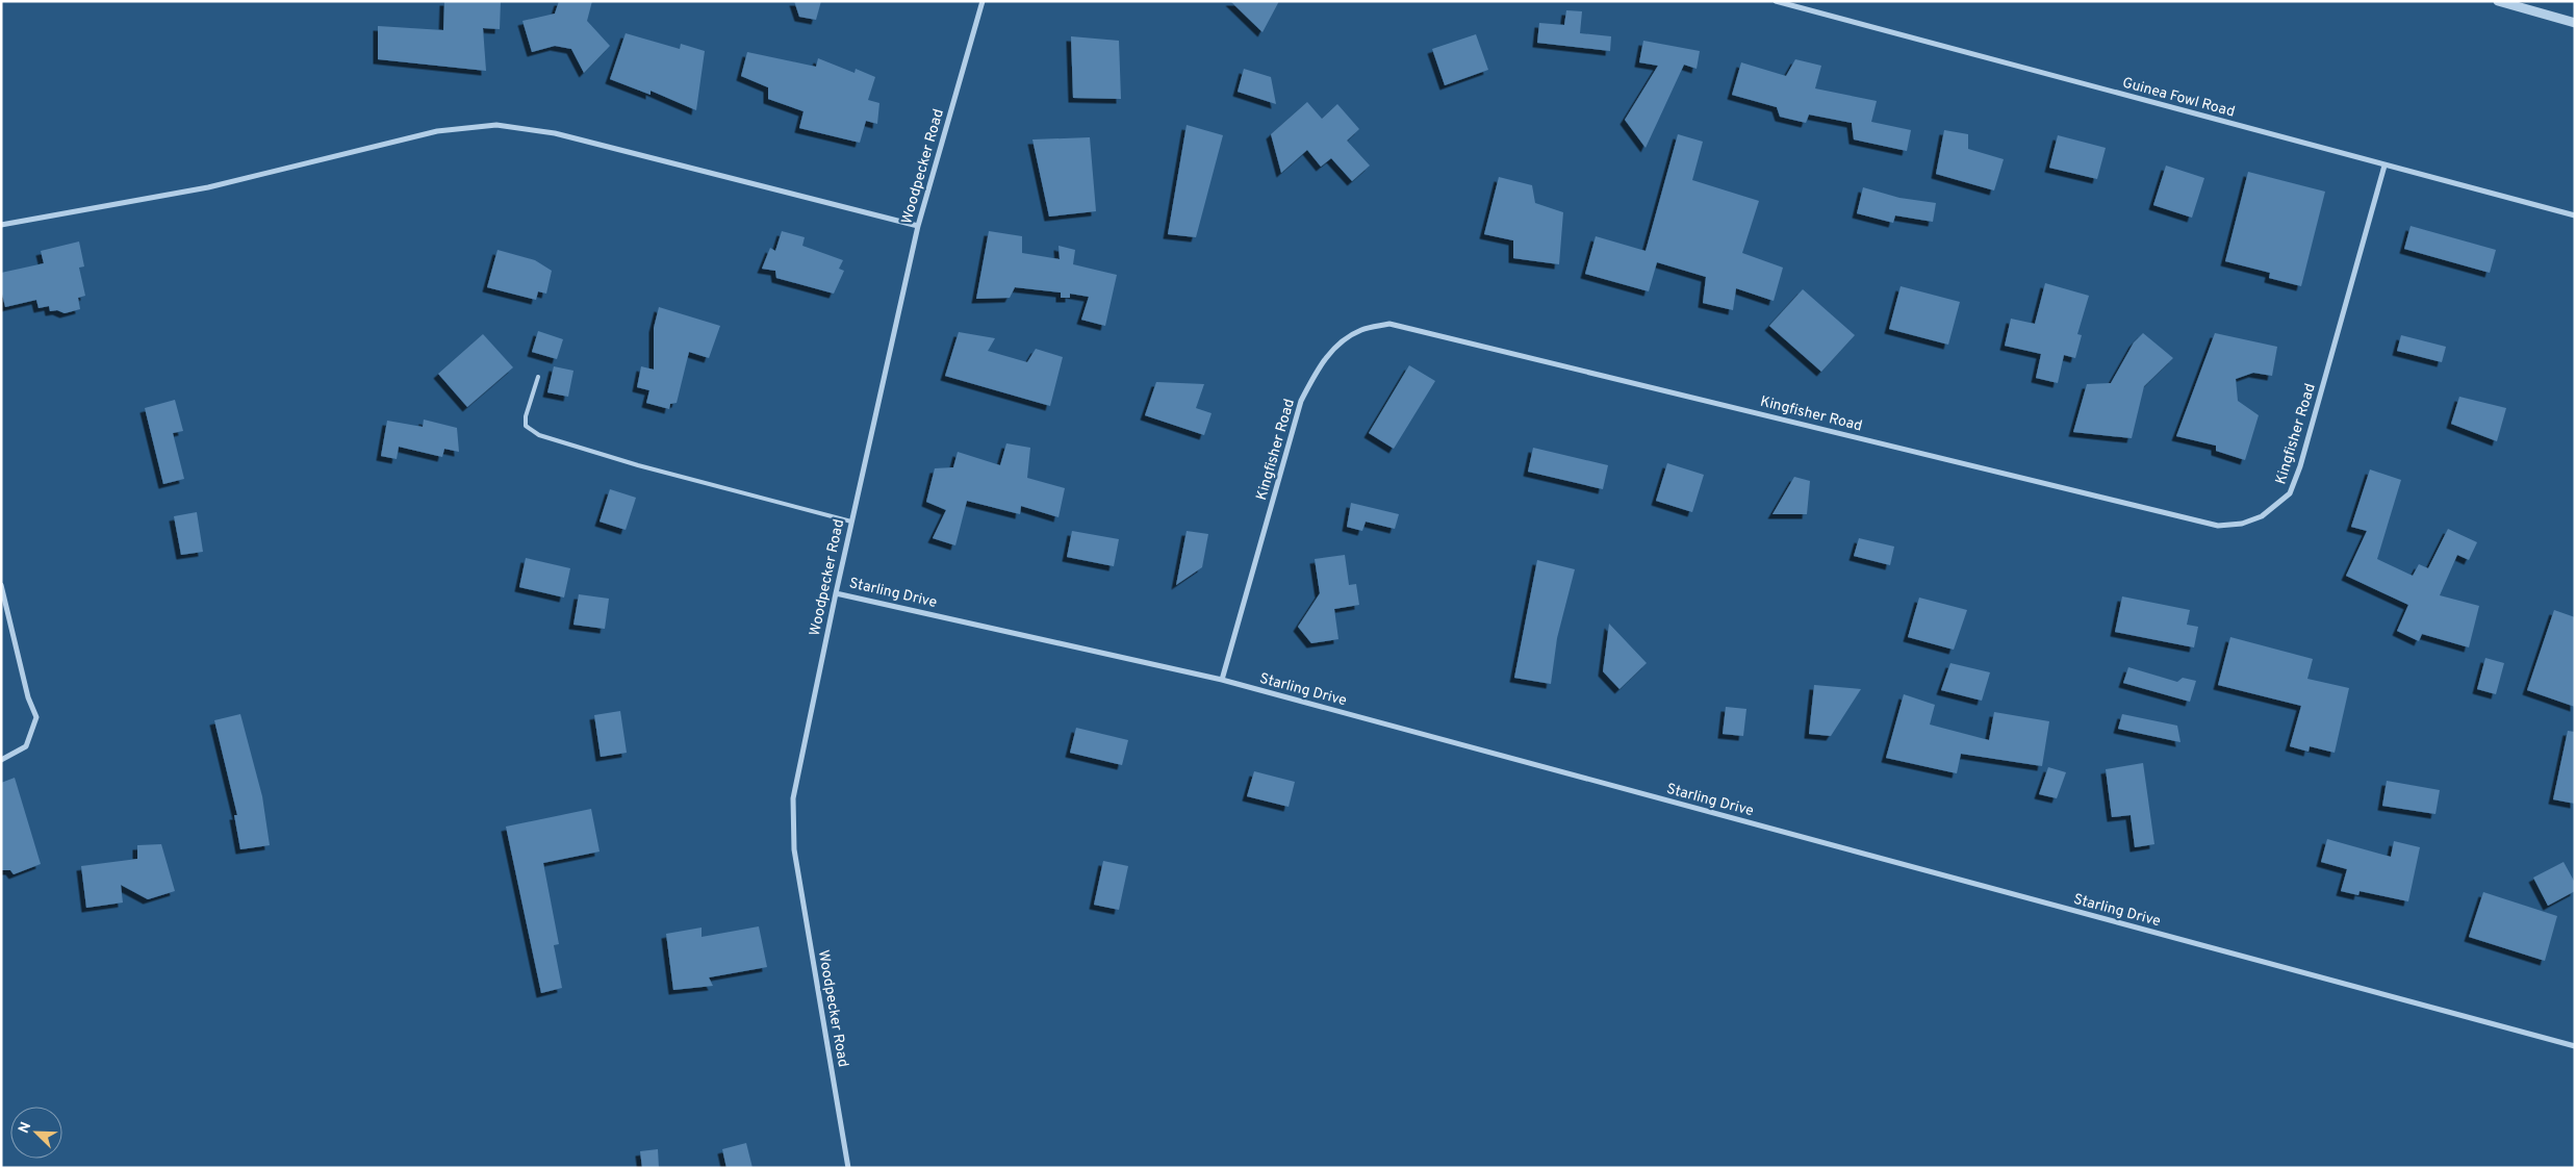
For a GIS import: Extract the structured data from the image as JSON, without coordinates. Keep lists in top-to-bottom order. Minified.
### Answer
{"streets":{"street":["Guinea Fowl Road","Woodpecker Road","Kingfisher Road","Starling Drive"]},"crossings":[["Guinea Fowl Road","Kingfisher Road"],["Woodpecker Road","Starling Drive"],["Kingfisher Road","Starling Drive"]],"north":"top left"}
